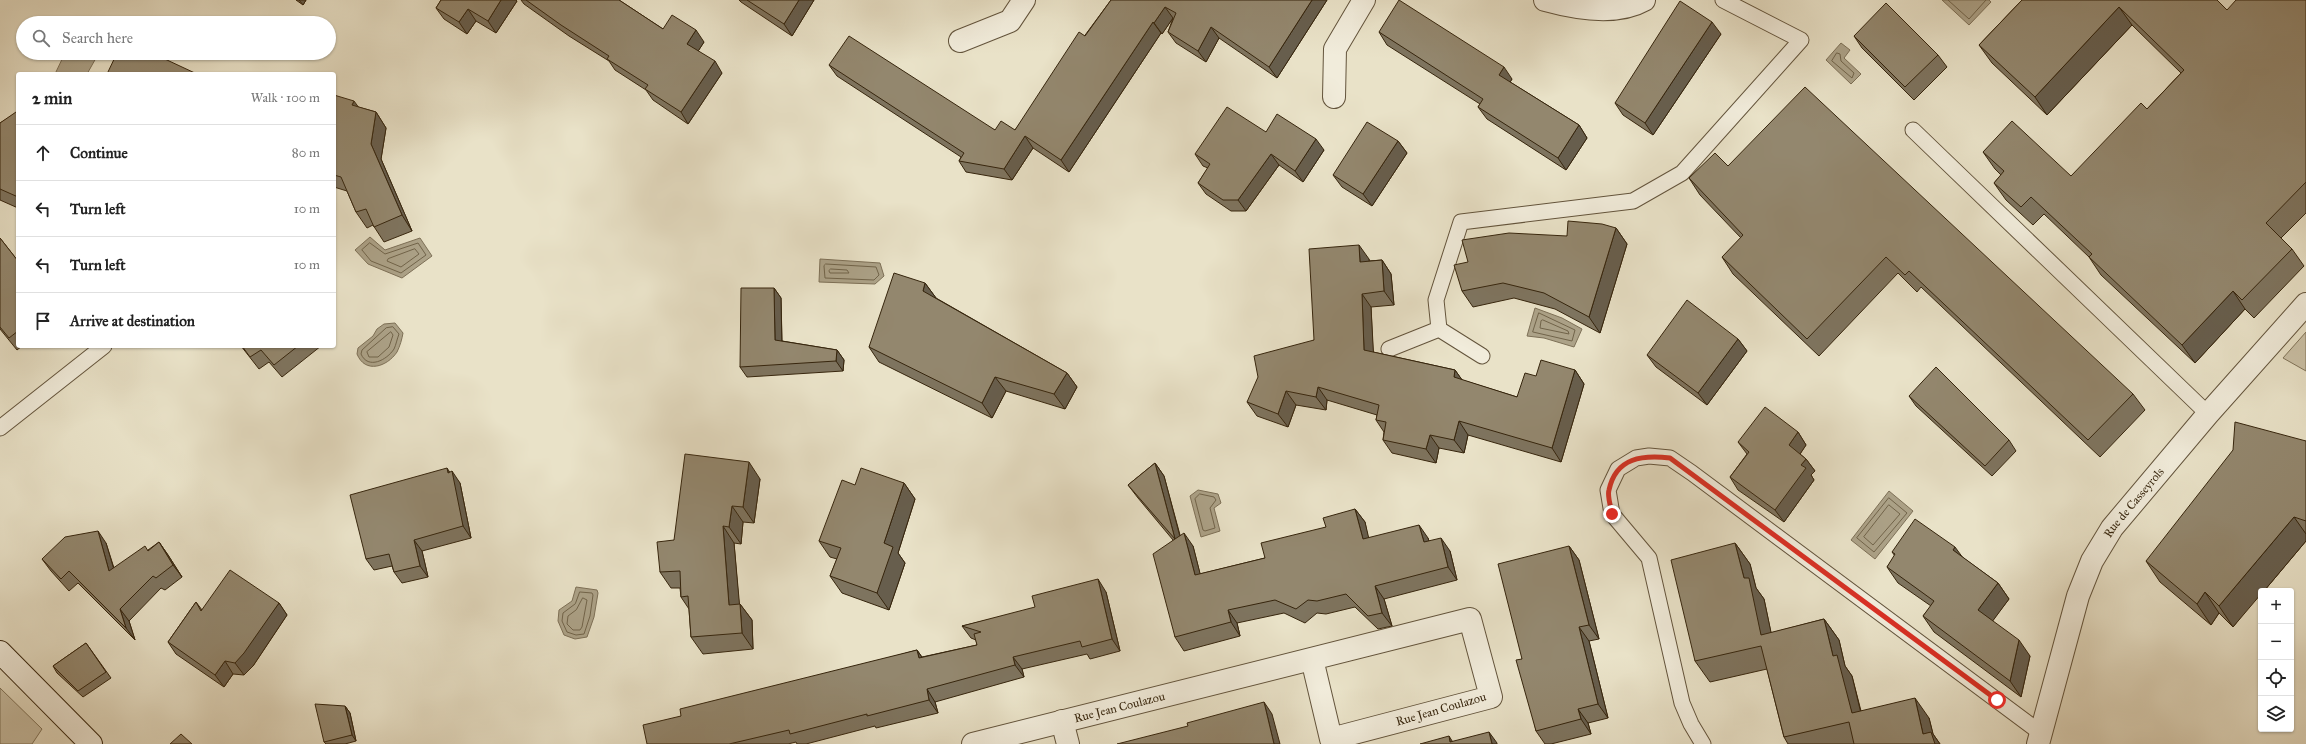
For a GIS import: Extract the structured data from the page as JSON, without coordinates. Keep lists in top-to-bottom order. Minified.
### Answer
{"streets":{"street":["Rue de Casseyrols","Rue Jean Coulazou"]},"page":{"search":"Search here","heading":["2 min","Walk · 100 m"],"list":[["Continue","80 m"],["Turn left","10 m"],["Turn left","10 m"],"Arrive at destination"],"map_buttons":["+","−"]}}
